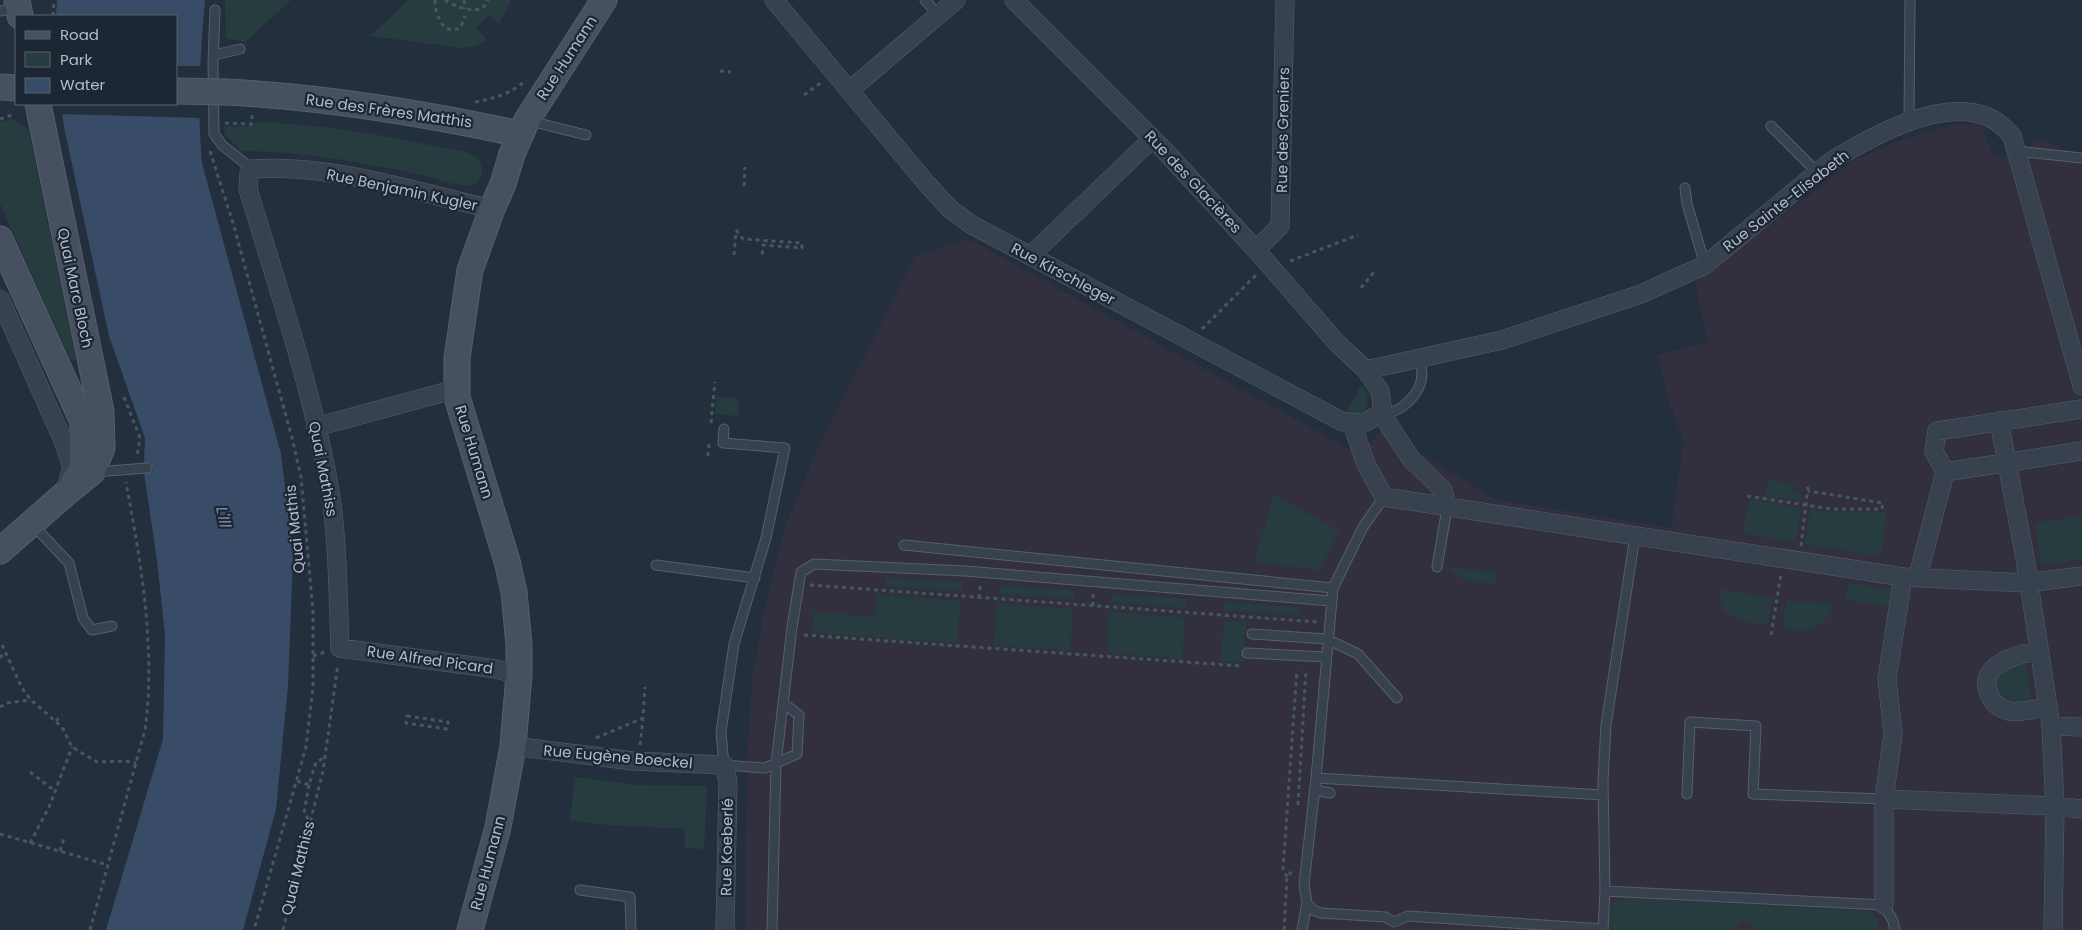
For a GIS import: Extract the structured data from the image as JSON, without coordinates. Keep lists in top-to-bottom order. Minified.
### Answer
{"streets":{"street":["Rue Humann","Rue des Frères Matthis","Rue des Greniers","Rue des Glacières","Rue Benjamin Kugler","Rue Sainte-Elisabeth","Rue Kirschleger","Quai Marc Bloch","Quai Mathiss","Rue Alfred Picard","Rue Eugène Boeckel","Rue Koeberlé"],"path":["Quai Mathis"]},"crossings":[["Rue Humann","Rue des Frères Matthis"],["Rue Humann","Rue Benjamin Kugler"],["Rue Humann","Rue Alfred Picard"],["Rue Humann","Rue Eugène Boeckel"],["Rue des Greniers","Rue des Glacières"],["Rue des Glacières","Rue Sainte-Elisabeth"],["Rue Benjamin Kugler","Quai Mathiss"],["Quai Mathiss","Rue Alfred Picard"],["Rue Eugène Boeckel","Rue Koeberlé"]],"water":["L'Ill"],"legend":["Road","Park","Water"]}
